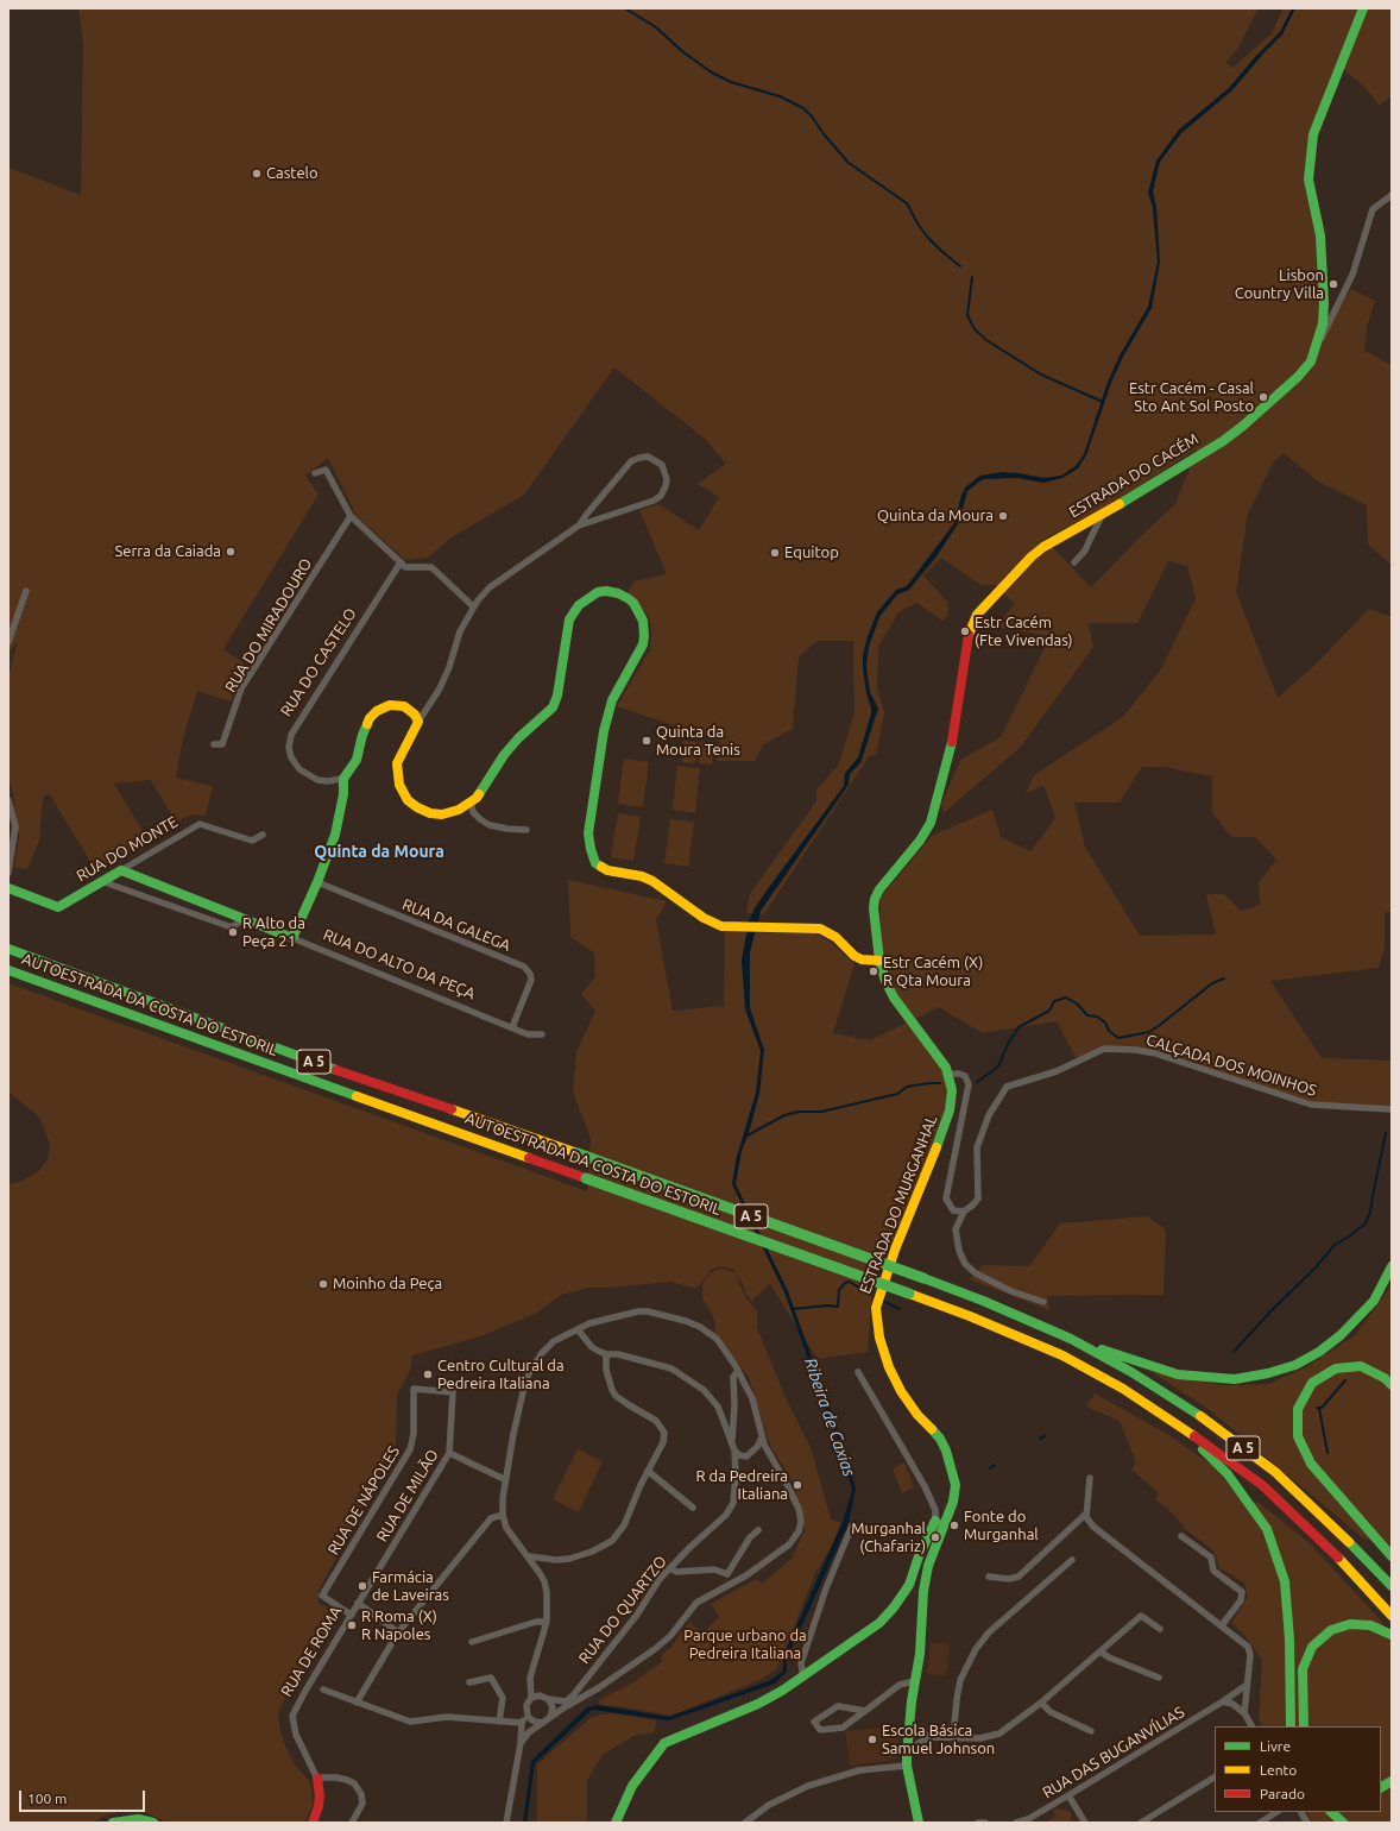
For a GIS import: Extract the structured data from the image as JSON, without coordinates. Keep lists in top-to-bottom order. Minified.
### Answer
{"streets":{"main road":["ESTRADA DO CACÉM","RUA DO MONTE","RUA DO ALTO DA PEÇA","AUTOESTRADA DA COSTA DO ESTORIL","A 5","ESTRADA DO MURGANHAL","RUA DE ROMA"],"street":["RUA DO MIRADOURO","RUA DO CASTELO","RUA DA GALEGA","CALÇADA DOS MOINHOS","RUA DE MILÃO","RUA DE NÁPOLES","RUA DO QUARTZO","RUA DAS BUGANVÍLIAS"]},"crossings":[["ESTRADA DO CACÉM","ESTRADA DO MURGANHAL"],["RUA DO MONTE","RUA DO ALTO DA PEÇA"],["RUA DA GALEGA","RUA DO ALTO DA PEÇA"],["RUA DE MILÃO","RUA DE NÁPOLES"],["RUA DE MILÃO","RUA DE ROMA"],["RUA DE NÁPOLES","RUA DE ROMA"]],"districts":["Quinta da Moura"],"water":["Ribeira de Caxias"],"parks":["Parque urbano da Pedreira Italiana"],"places":["Castelo","Lisbon Country Villa","Estr Cacém - Casal Sto Ant Sol Posto","Quinta da Moura","Serra da Caiada","Equitop","Estr Cacém (Fte Vivendas)","Quinta da Moura Tenis","R Alto da Peça 21","Estr Cacém (X) R Qta Moura","Moinho da Peça","Centro Cultural da Pedreira Italiana","R da Pedreira Italiana","Fonte do Murganhal","Murganhal (Chafariz)","Farmácia de Laveiras","R Roma (X) R Napoles","Escola Básica Samuel Johnson"],"legend":["Livre","Lento","Parado"],"scale_bar":"100 m"}
